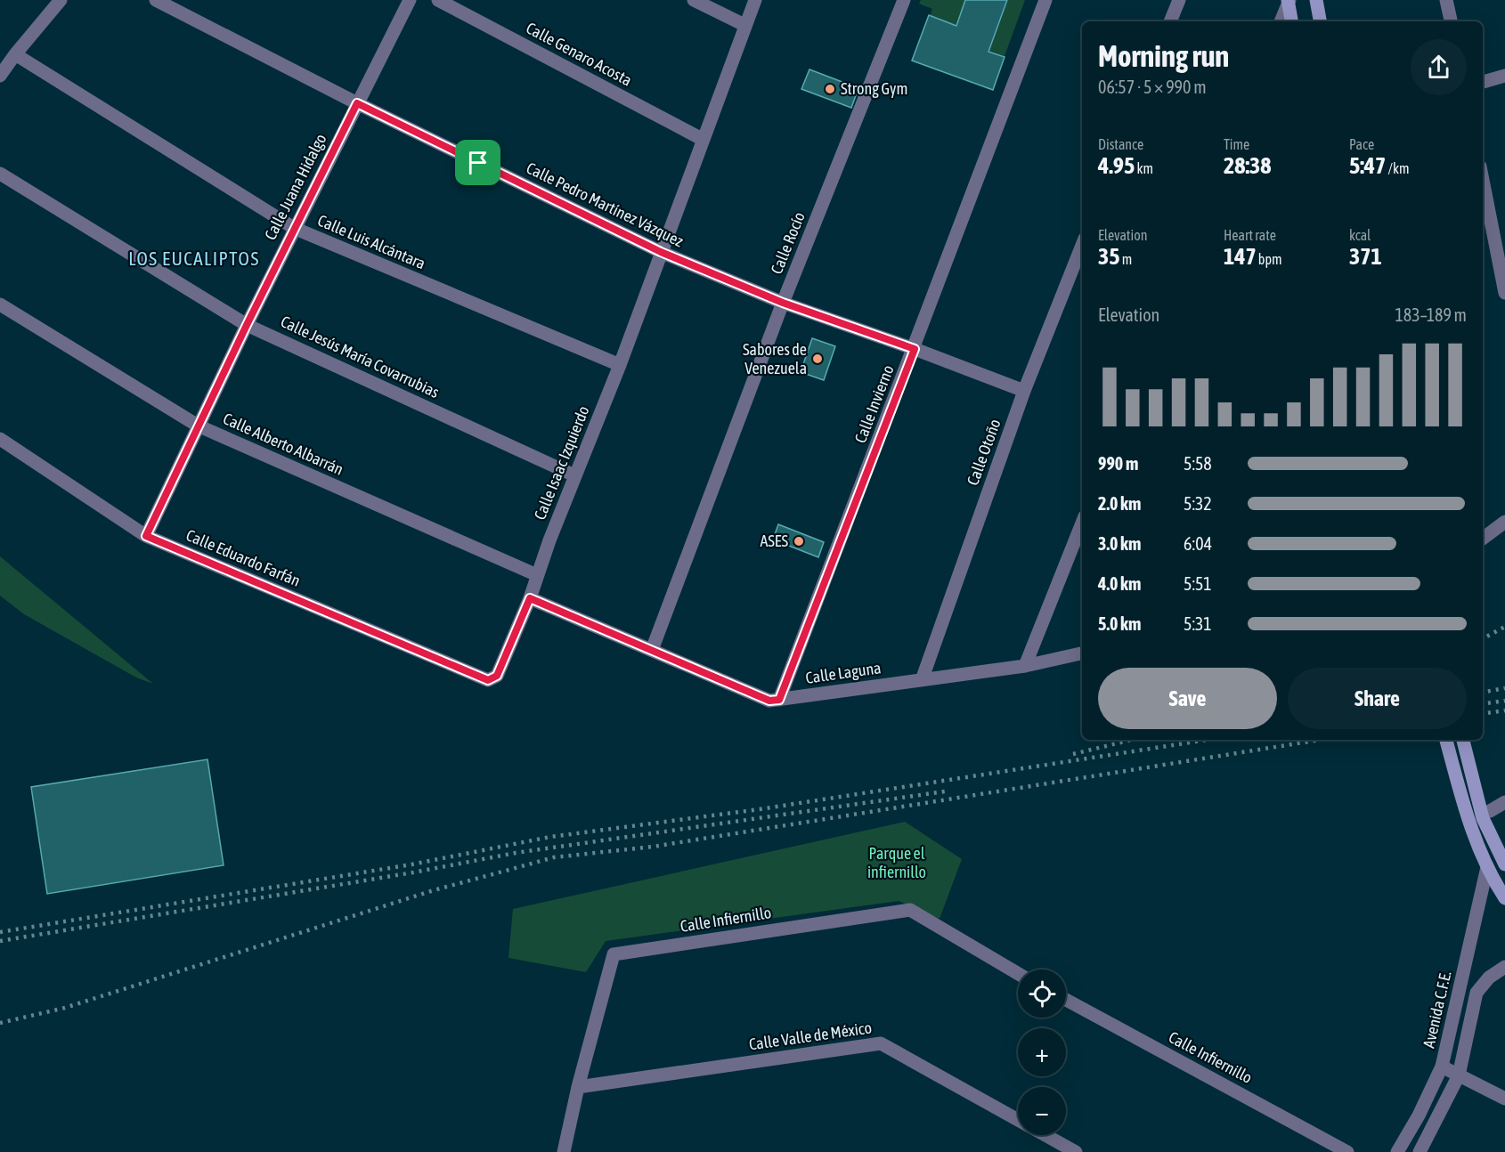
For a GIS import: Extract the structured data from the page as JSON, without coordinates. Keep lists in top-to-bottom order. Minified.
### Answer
{"streets":{"street":["Calle Genaro Acosta","Calle Juana Hidalgo","Calle Pedro Martínez Vázquez","Calle Luis Alcántara","Calle Rocío","Calle Jesús María Covarrubias","Calle Invierno","Calle Alberto Albarrán","Calle Otoño","Calle Isaac Izquierdo","Calle Eduardo Farfán","Calle Laguna","Calle Infiernillo","Avenida C.F.E.","Calle Valle de México"]},"crossings":[["Calle Genaro Acosta","Calle Isaac Izquierdo"],["Calle Juana Hidalgo","Calle Pedro Martínez Vázquez"],["Calle Juana Hidalgo","Calle Luis Alcántara"],["Calle Juana Hidalgo","Calle Jesús María Covarrubias"],["Calle Juana Hidalgo","Calle Alberto Albarrán"],["Calle Juana Hidalgo","Calle Eduardo Farfán"],["Calle Pedro Martínez Vázquez","Calle Rocío"],["Calle Pedro Martínez Vázquez","Calle Invierno"],["Calle Pedro Martínez Vázquez","Calle Otoño"],["Calle Pedro Martínez Vázquez","Calle Isaac Izquierdo"],["Calle Luis Alcántara","Calle Isaac Izquierdo"],["Calle Rocío","Calle Laguna"],["Calle Jesús María Covarrubias","Calle Isaac Izquierdo"],["Calle Invierno","Calle Laguna"],["Calle Alberto Albarrán","Calle Isaac Izquierdo"],["Calle Otoño","Calle Laguna"],["Calle Isaac Izquierdo","Calle Eduardo Farfán"],["Calle Isaac Izquierdo","Calle Laguna"],["Calle Infiernillo","Calle Valle de México"]],"districts":["LOS EUCALIPTOS"],"parks":["Parque el infiernillo"],"places":["Strong Gym","Sabores de Venezuela","ASES"],"page":{"heading":["Morning run","06:57 · 5 × 990 m"],"stats":[["Distance","4.95 km"],["Time","28:38"],["Pace","5:47 /km"],["Elevation","35 m"],["Heart rate","147 bpm"],["kcal","371"]],"chart":["Elevation","183–189 m"],"list":[{"name":"990 m","note":"5:58"},{"name":"2.0 km","note":"5:32"},{"name":"3.0 km","note":"6:04"},{"name":"4.0 km","note":"5:51"},{"name":"5.0 km","note":"5:31"}],"buttons":["Save","Share"],"map_buttons":["+","−"]}}
